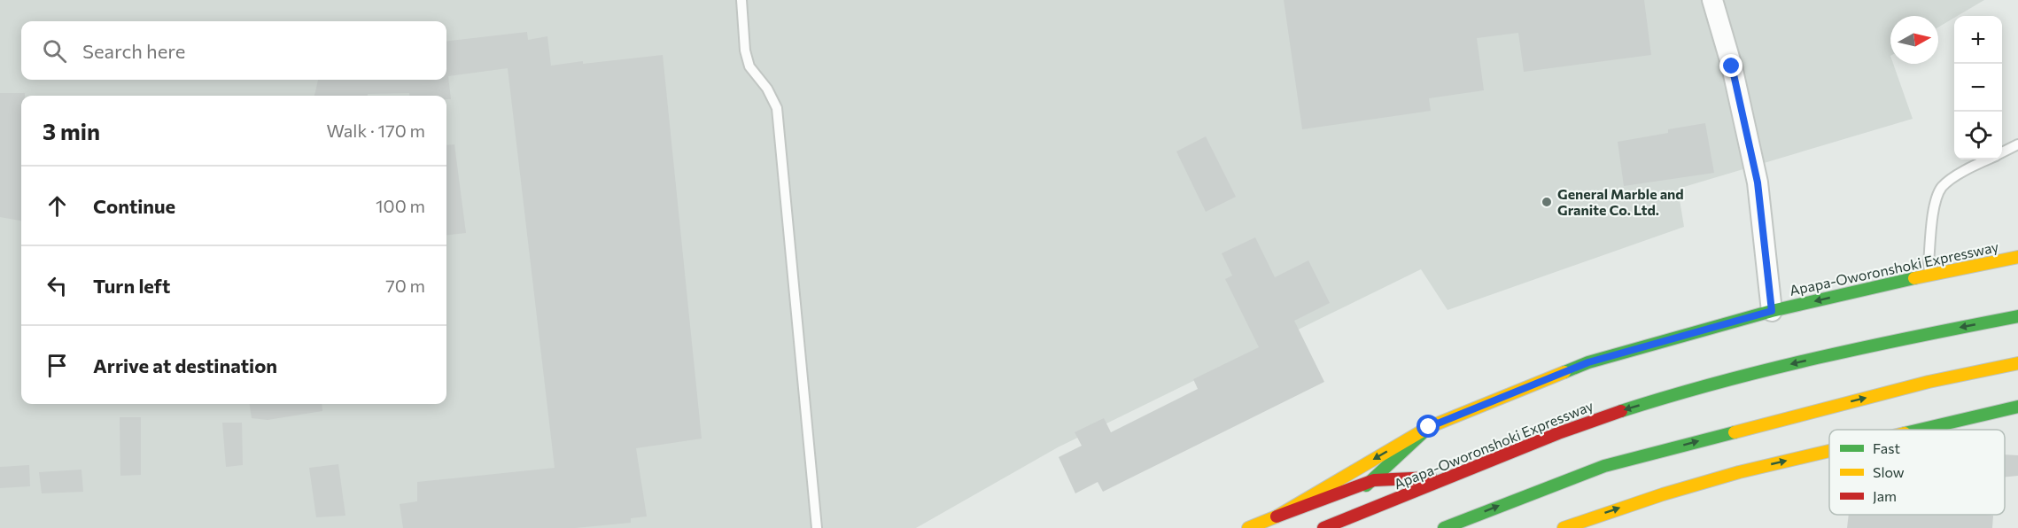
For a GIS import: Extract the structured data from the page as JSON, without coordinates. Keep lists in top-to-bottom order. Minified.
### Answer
{"streets":{"main road":["Apapa-Oworonshoki Expressway"]},"places":["General Marble and Granite Co. Ltd."],"legend":["Fast","Slow","Jam"],"north":"right","page":{"map_buttons":["+","−"],"search":"Search here","heading":["3 min","Walk · 170 m"],"list":[["Continue","100 m"],["Turn left","70 m"],"Arrive at destination"]}}
